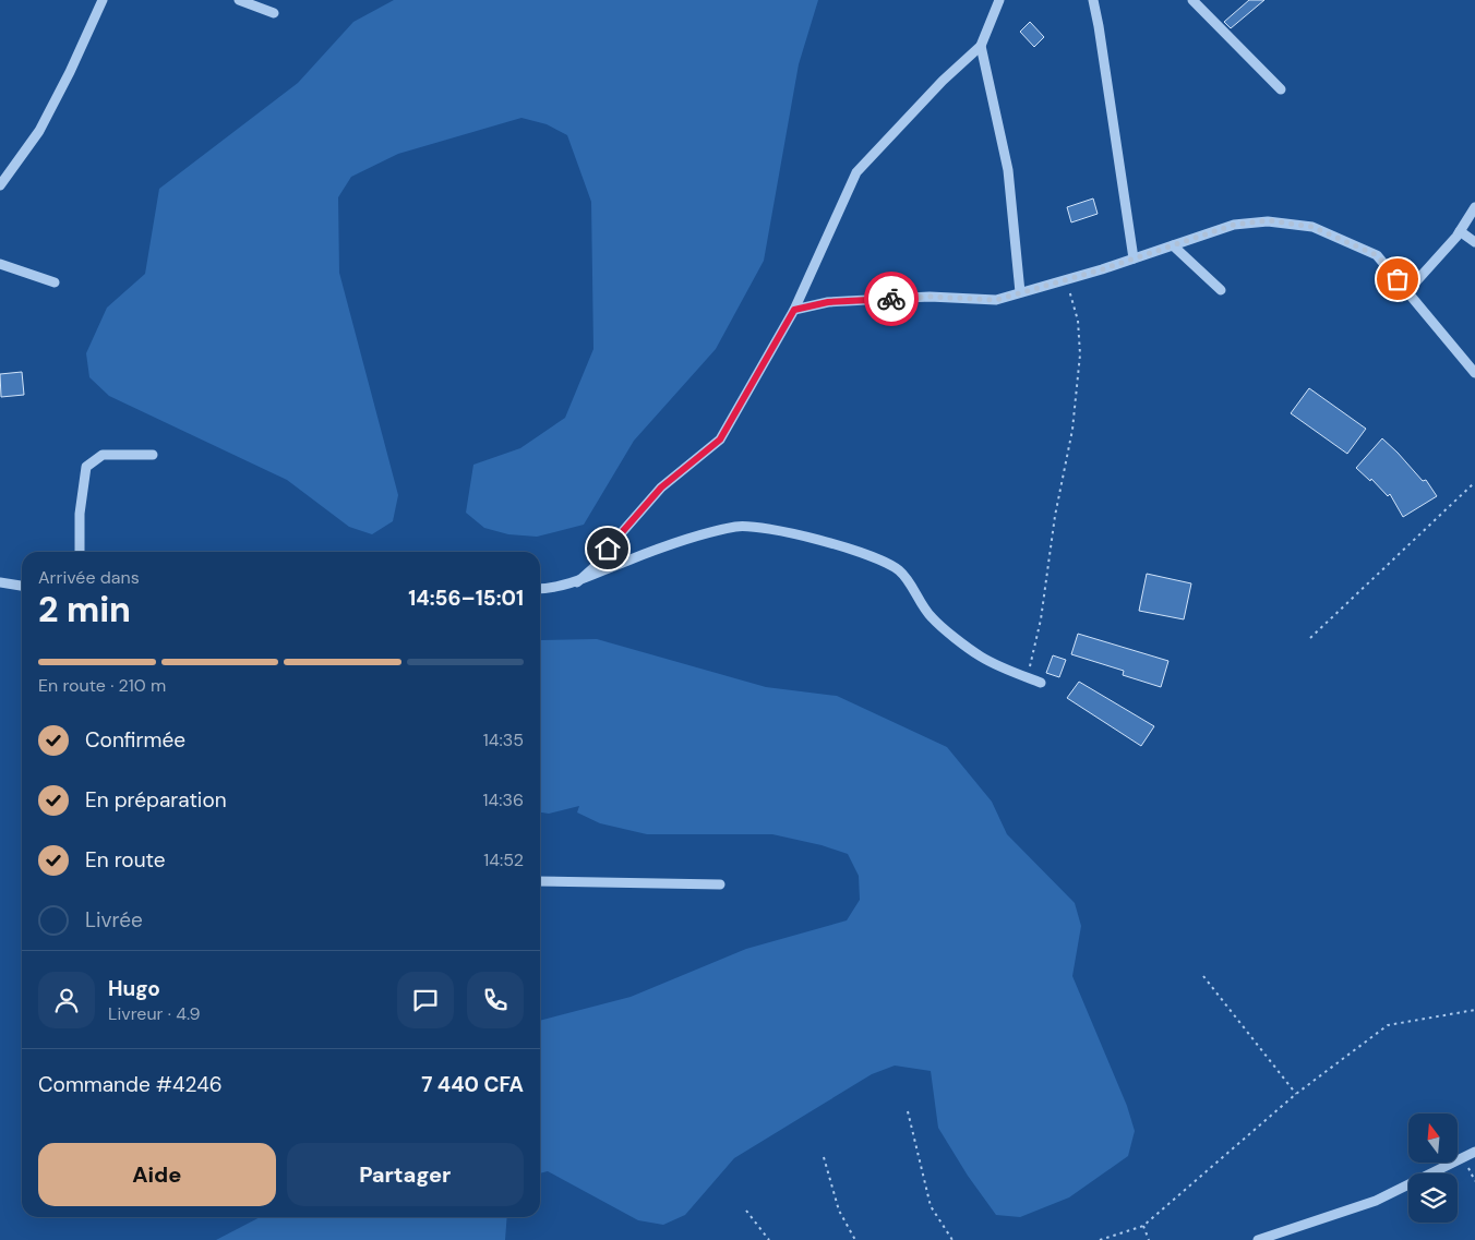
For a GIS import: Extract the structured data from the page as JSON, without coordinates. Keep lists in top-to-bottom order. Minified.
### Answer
{"north":"top","page":{"heading":["2 min","Arrivée dans","14:56–15:01"],"panel":["Hugo","Livreur · 4.9","Commande #4246","7 440 CFA"],"bar":"En route · 210 m","list":[["Confirmée","14:35"],["En préparation","14:36"],["En route","14:52"],"Livrée"],"buttons":["Aide","Partager"]}}
